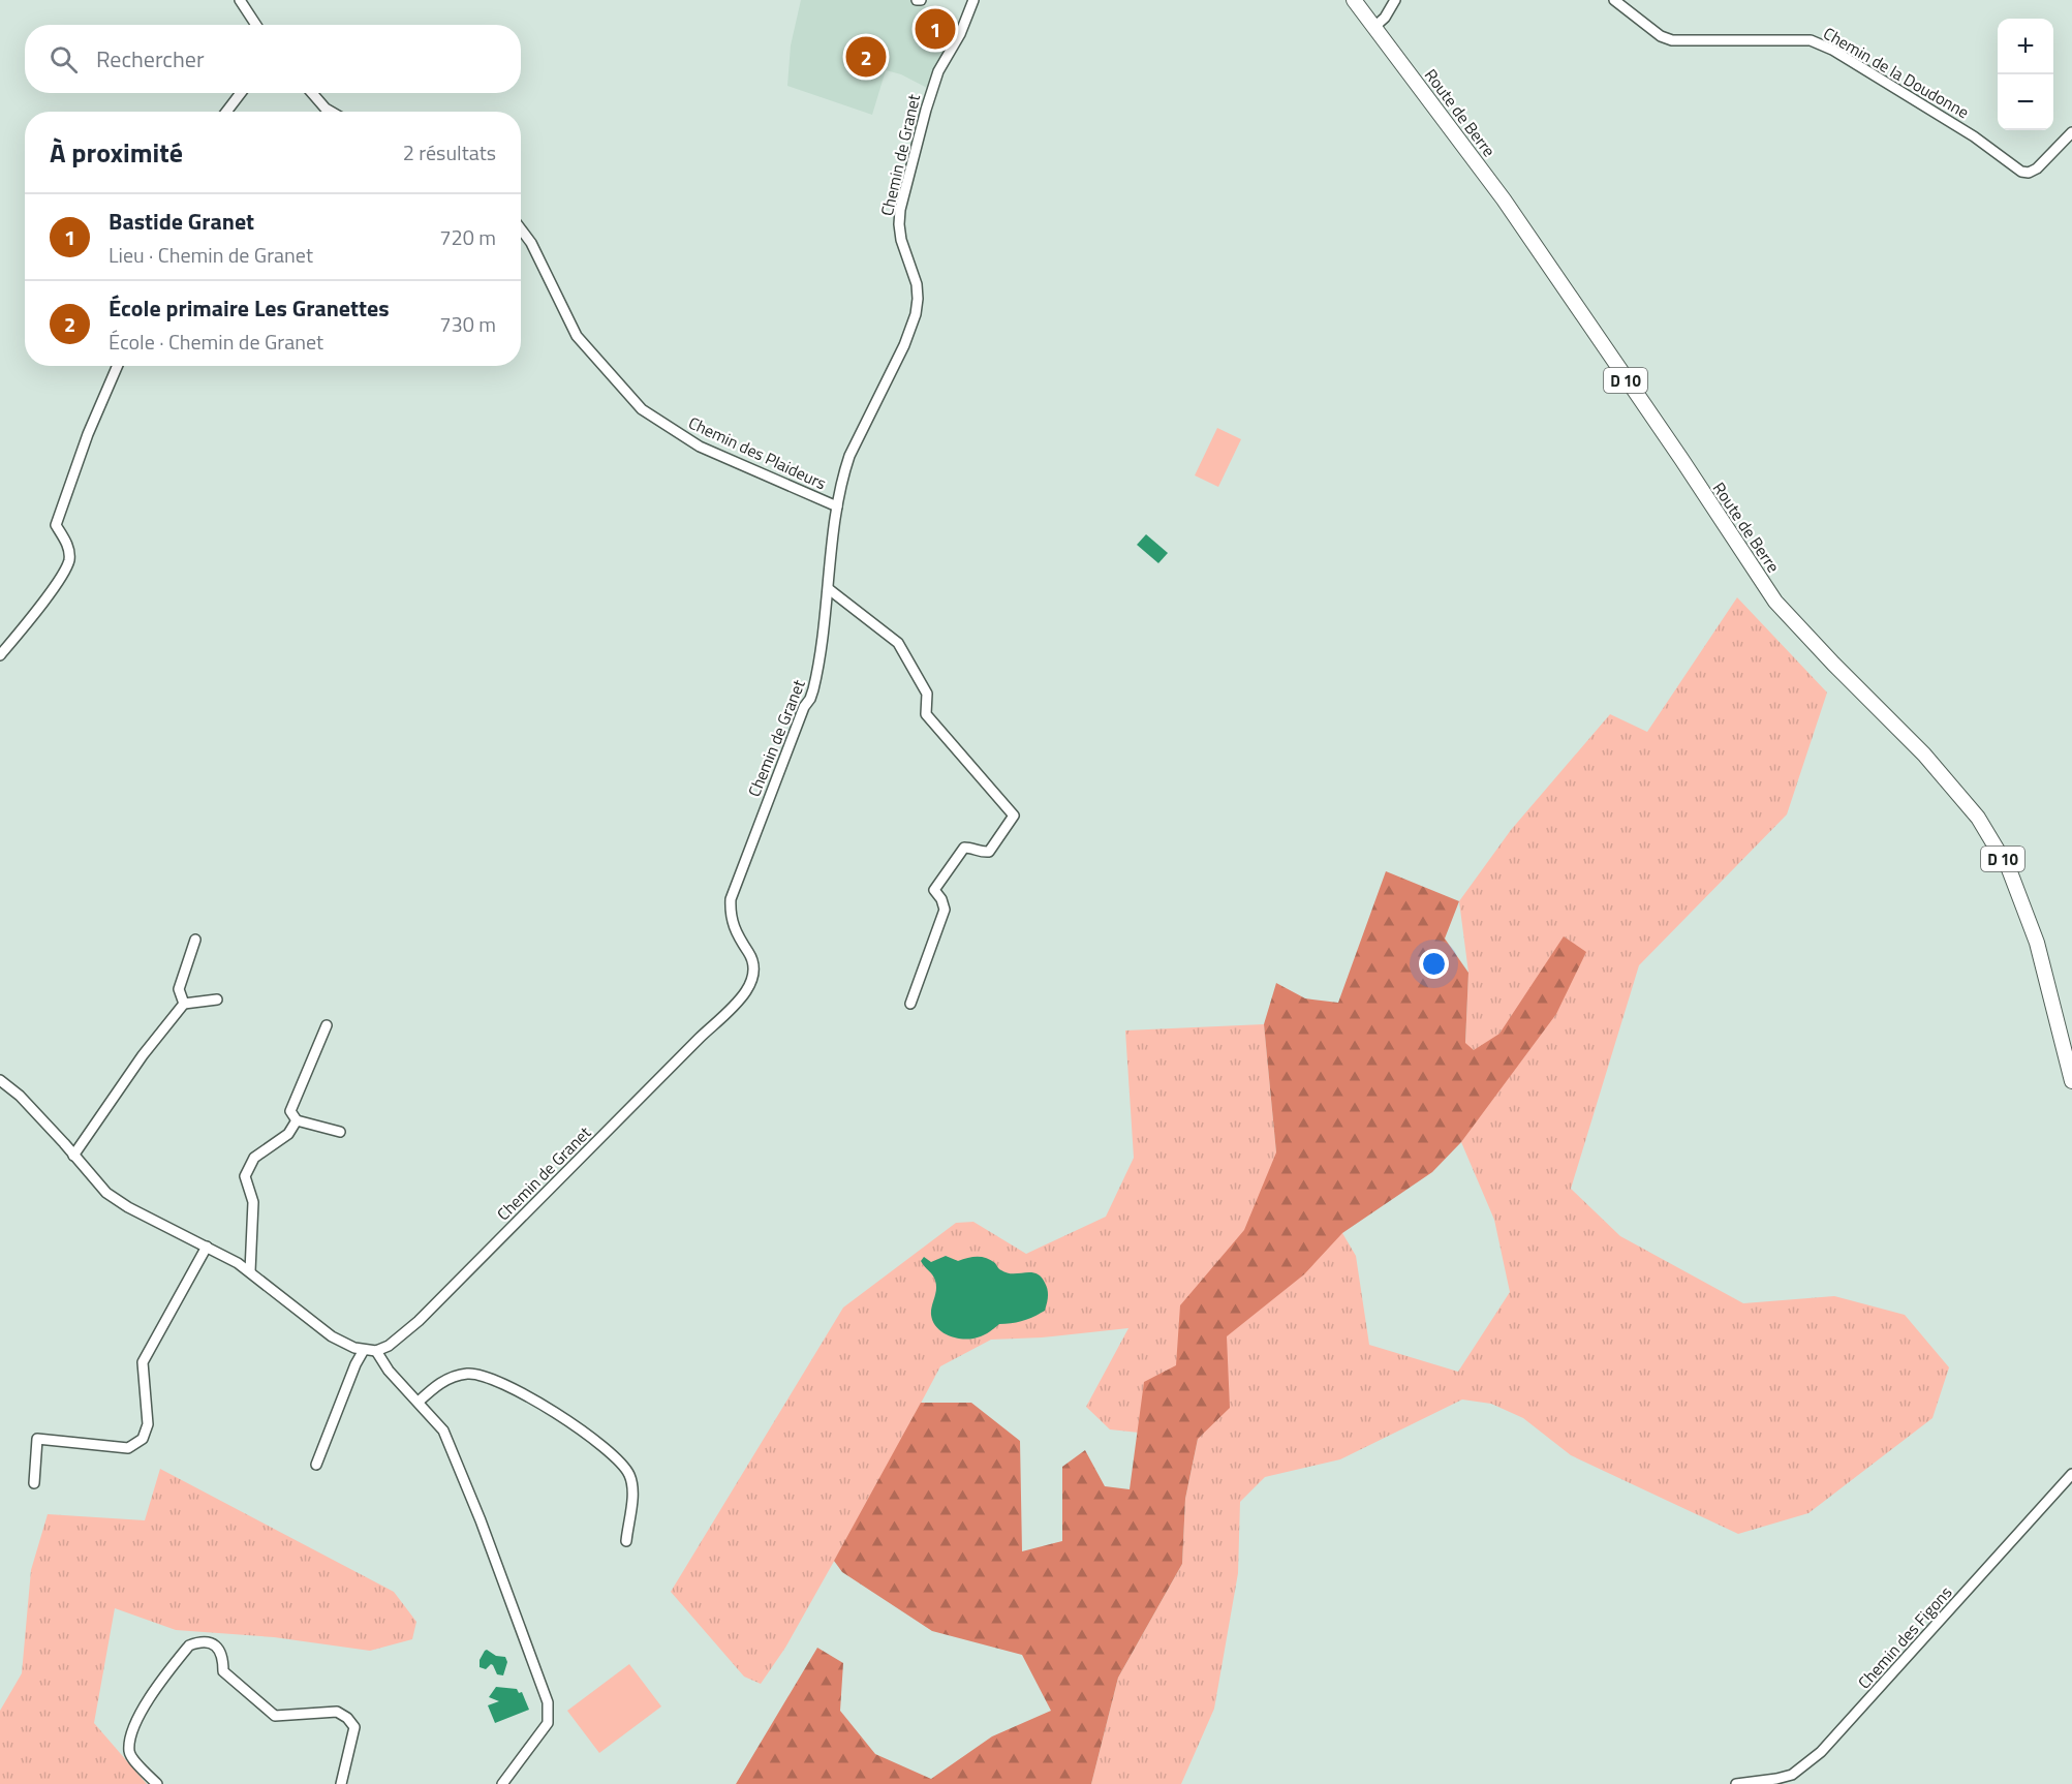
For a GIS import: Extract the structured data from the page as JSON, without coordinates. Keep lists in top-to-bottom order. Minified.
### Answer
{"streets":{"main road":["Route de Berre","D 10"],"street":["Chemin de la Doudonne","Chemin de Granet","Chemin des Plaideurs","Chemin des Figons"]},"crossings":[["Chemin de Granet","Chemin des Plaideurs"]],"page":{"pins":["1","2"],"map_buttons":["+","−"],"search":"Rechercher","heading":["À proximité","2 résultats"],"list":[{"mark":"1","name":"Bastide Granet","note":"Lieu · Chemin de Granet","value":"720 m"},{"mark":"2","name":"École primaire Les Granettes","note":"École · Chemin de Granet","value":"730 m"}]}}
